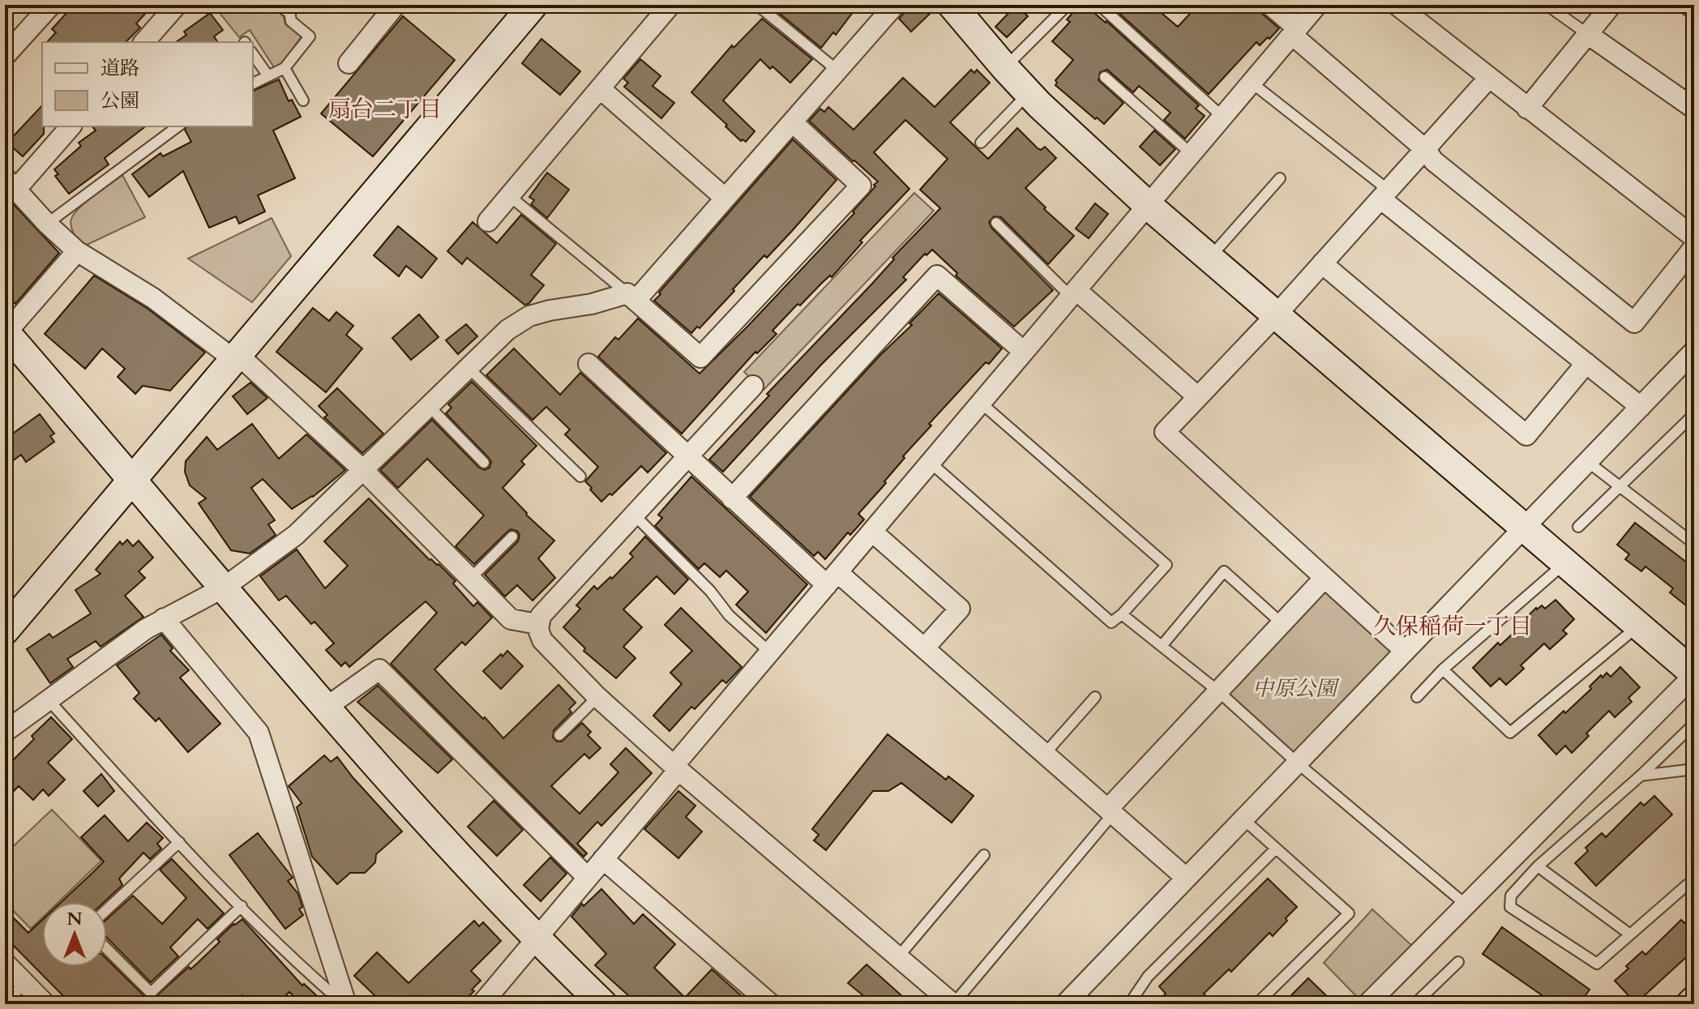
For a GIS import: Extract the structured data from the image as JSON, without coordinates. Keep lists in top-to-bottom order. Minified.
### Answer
{"districts":["扇台二丁目","久保稲荷一丁目"],"parks":["中原公園"],"legend":["道路","公園"],"north":"top"}
